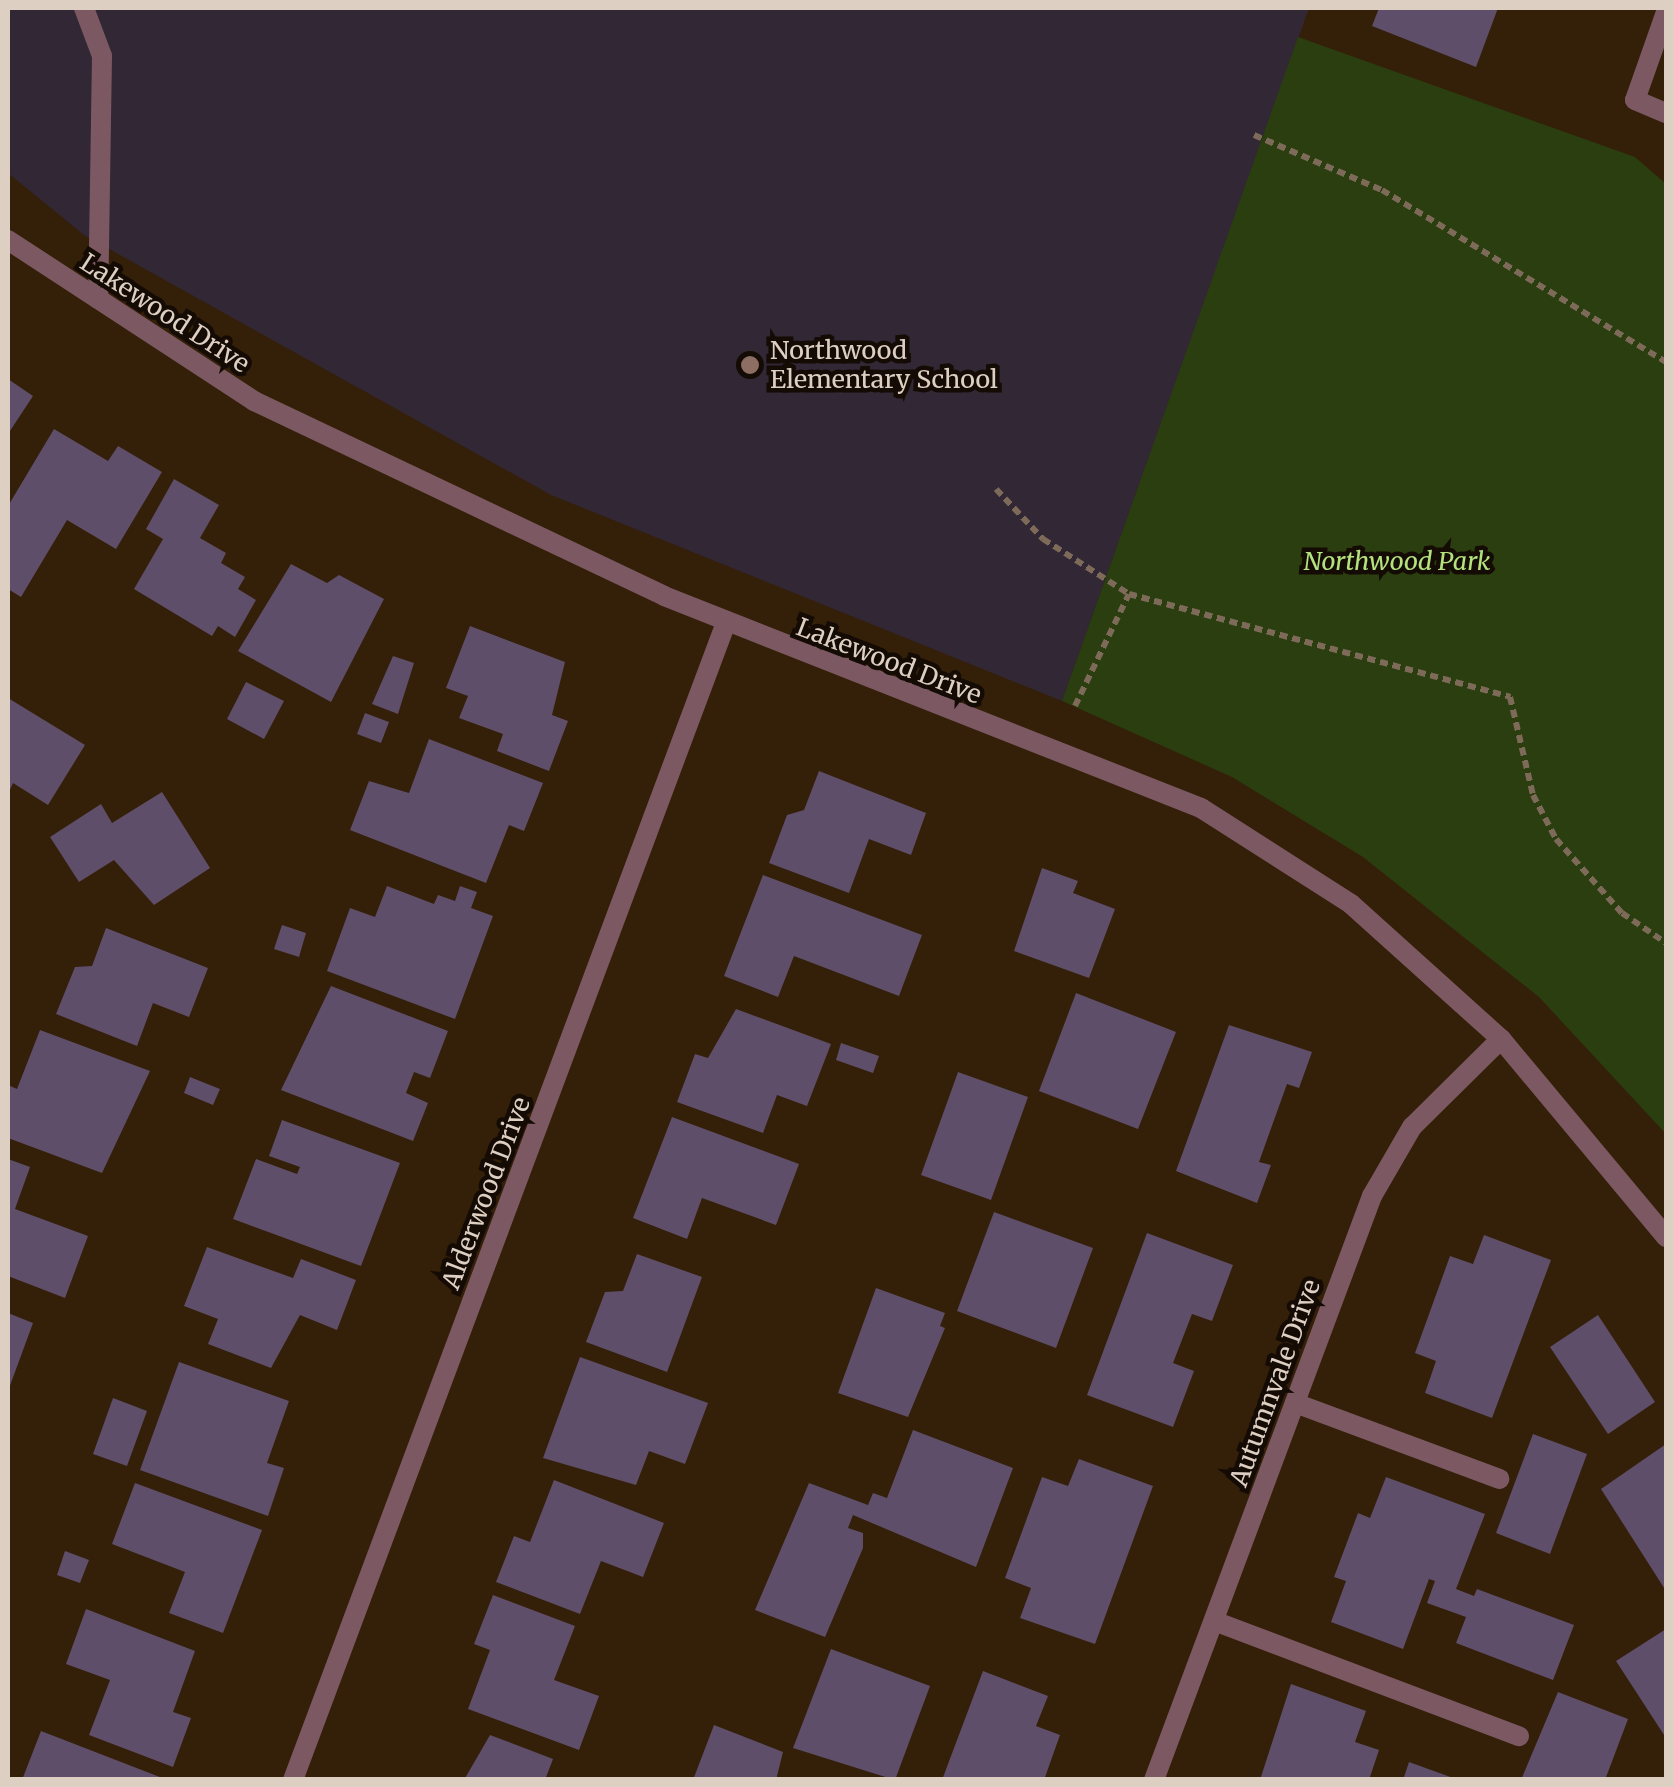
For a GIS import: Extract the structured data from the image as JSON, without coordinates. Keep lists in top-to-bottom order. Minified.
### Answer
{"streets":{"street":["Lakewood Drive","Alderwood Drive","Autumnvale Drive"]},"crossings":[["Lakewood Drive","Alderwood Drive"],["Lakewood Drive","Autumnvale Drive"]],"parks":["Northwood Park"],"places":["Northwood Elementary School"]}
